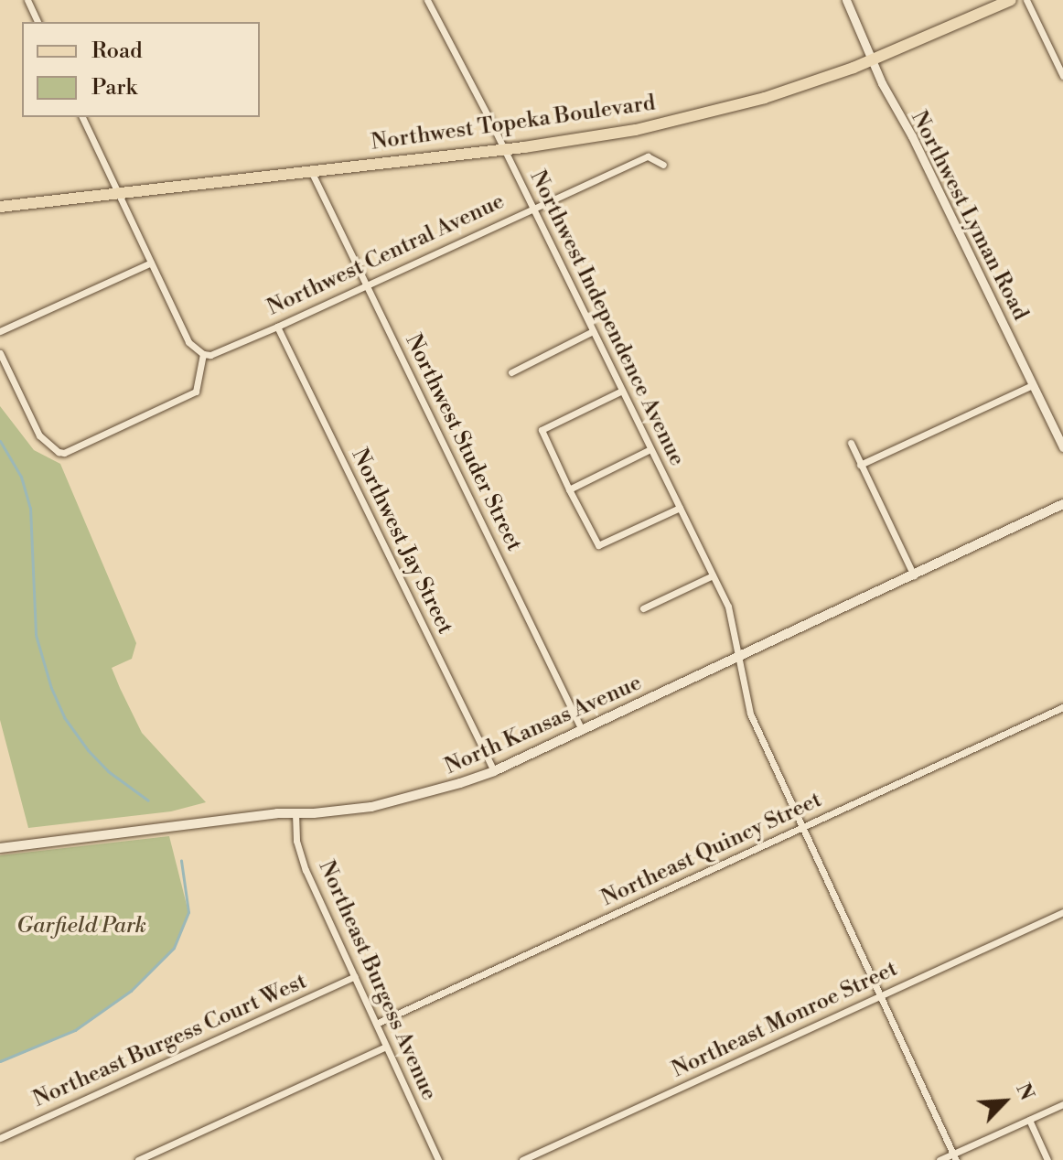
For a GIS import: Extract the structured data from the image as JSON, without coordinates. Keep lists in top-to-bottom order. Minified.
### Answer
{"streets":{"main road":["Northwest Topeka Boulevard","North Kansas Avenue"],"street":["Northwest Lyman Road","Northwest Central Avenue","Northwest Independence Avenue","Northwest Studer Street","Northwest Jay Street","Northeast Quincy Street","Northeast Burgess Avenue","Northeast Monroe Street","Northeast Burgess Court West"]},"crossings":[["Northwest Topeka Boulevard","Northwest Lyman Road"],["Northwest Topeka Boulevard","Northwest Independence Avenue"],["Northwest Topeka Boulevard","Northwest Studer Street"],["Northwest Central Avenue","Northwest Independence Avenue"],["Northwest Central Avenue","Northwest Studer Street"],["Northwest Central Avenue","Northwest Jay Street"],["Northwest Independence Avenue","North Kansas Avenue"],["Northwest Independence Avenue","Northeast Quincy Street"],["Northwest Independence Avenue","Northeast Monroe Street"],["Northwest Studer Street","North Kansas Avenue"],["Northwest Jay Street","North Kansas Avenue"],["North Kansas Avenue","Northeast Burgess Avenue"],["Northeast Quincy Street","Northeast Burgess Avenue"],["Northeast Burgess Avenue","Northeast Burgess Court West"]],"parks":["Garfield Park"],"legend":["Road","Park"],"north":"top right"}
